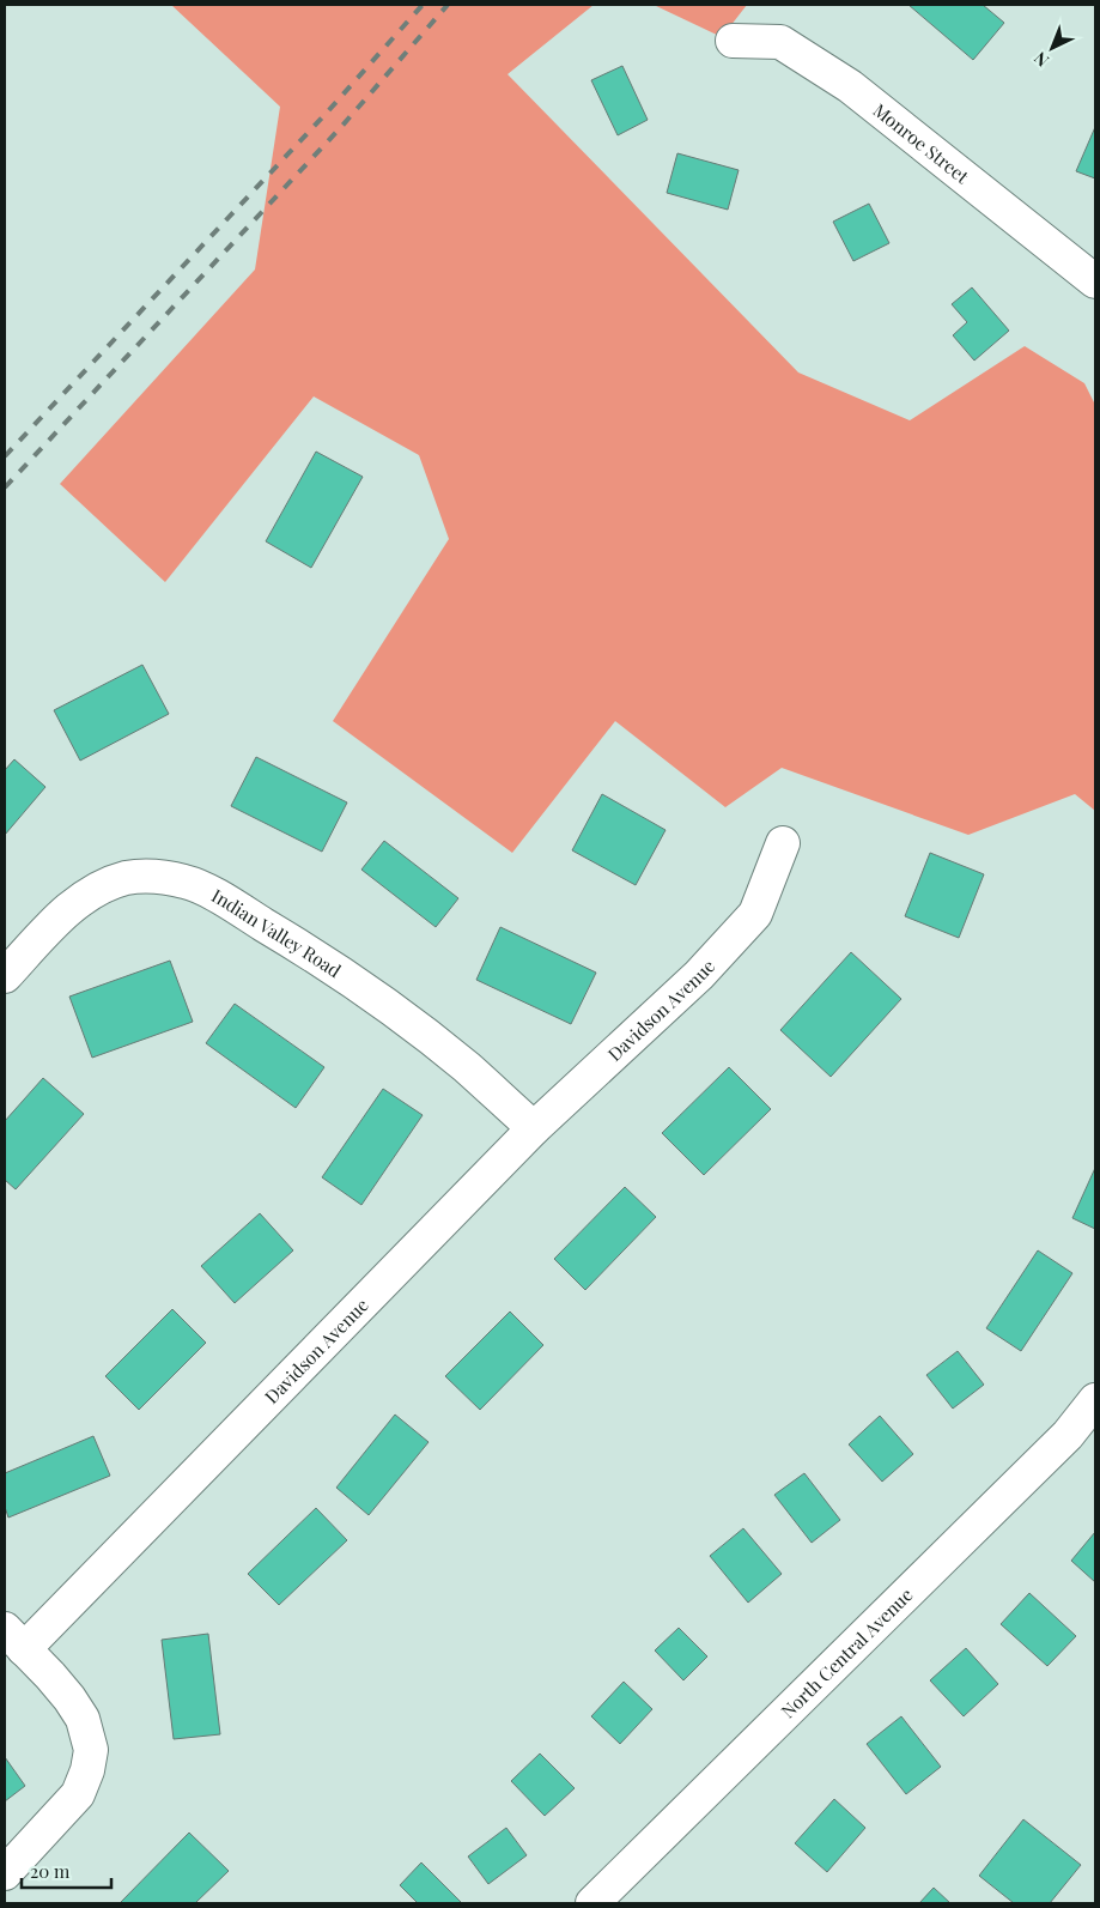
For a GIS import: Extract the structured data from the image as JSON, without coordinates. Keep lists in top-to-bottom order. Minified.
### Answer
{"streets":{"street":["Monroe Street","Indian Valley Road","Davidson Avenue","North Central Avenue"]},"crossings":[["Indian Valley Road","Davidson Avenue"]],"scale_bar":"20 m","north":"bottom left"}
